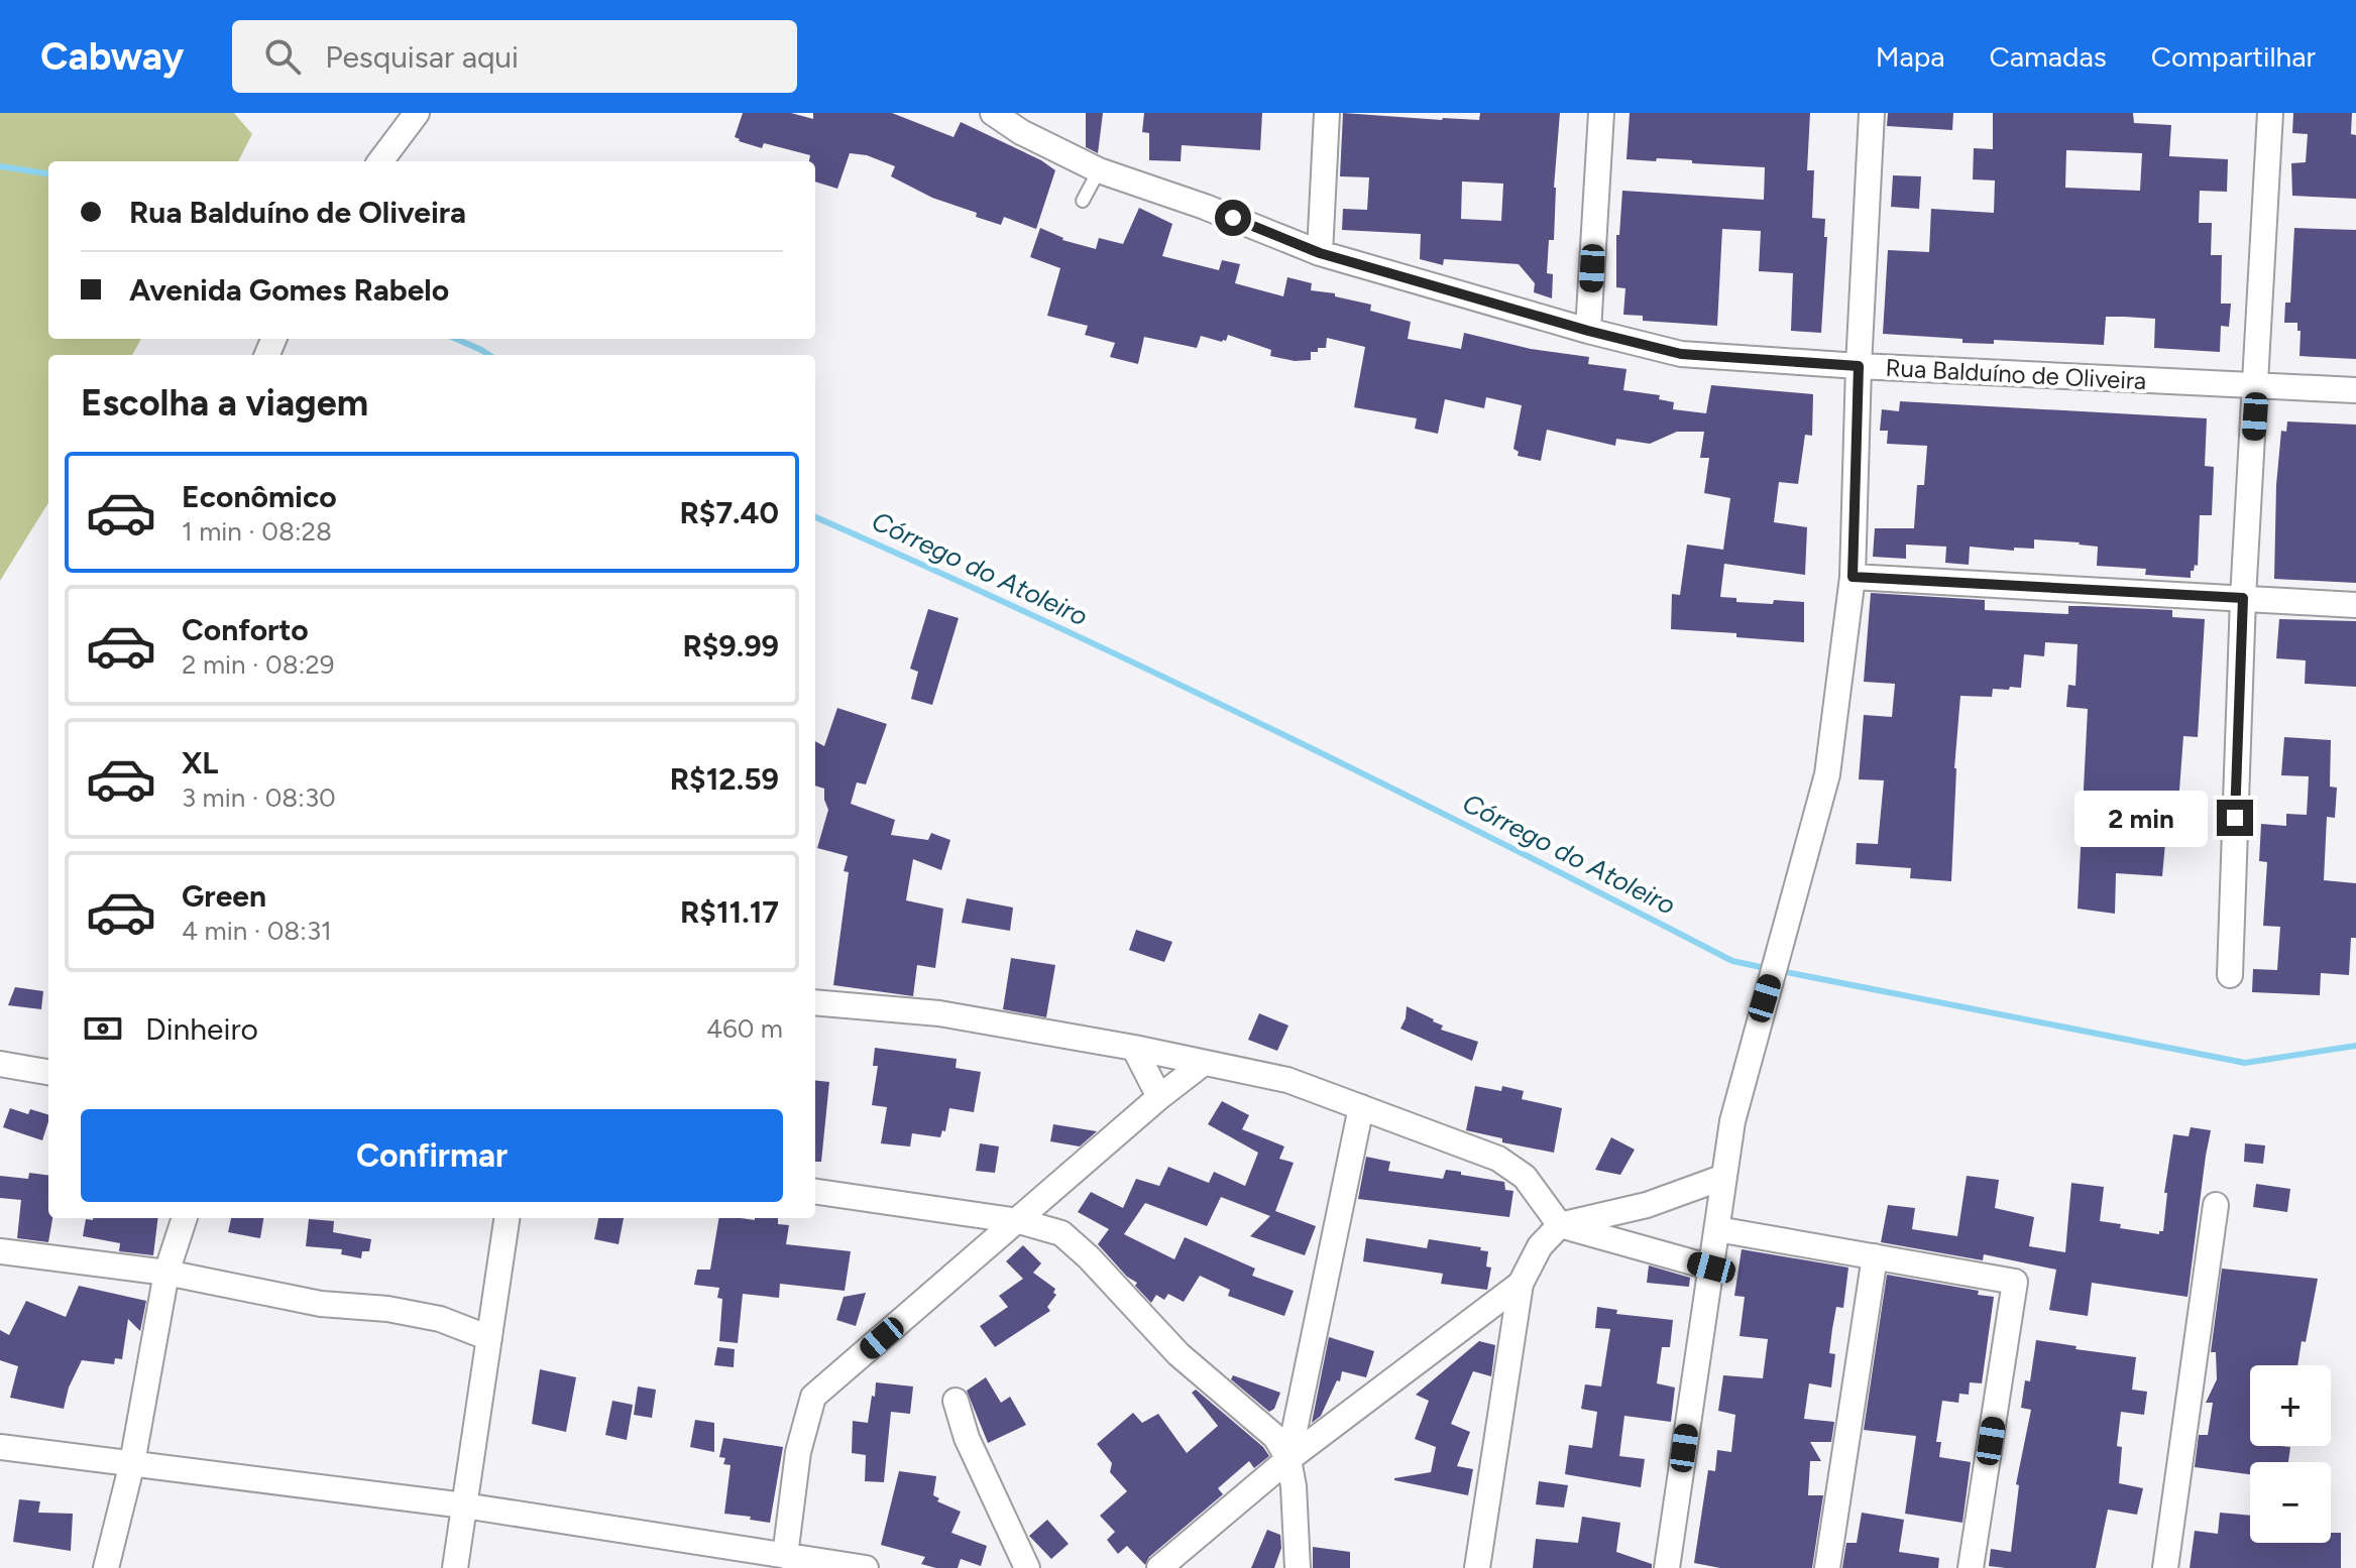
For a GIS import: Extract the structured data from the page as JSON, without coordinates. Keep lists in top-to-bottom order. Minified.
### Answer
{"streets":{"street":["Rua Balduíno de Oliveira"]},"water":["Córrego do Atoleiro"],"page":{"header":"Cabway","search":"Pesquisar aqui","nav":["Mapa","Camadas","Compartilhar"],"banner":["Rua Balduíno de Oliveira","Avenida Gomes Rabelo"],"heading":"Escolha a viagem","list":[{"name":"Econômico","note":"1 min · 08:28","value":"R$7.40"},{"name":"Conforto","note":"2 min · 08:29","value":"R$9.99"},{"name":"XL","note":"3 min · 08:30","value":"R$12.59"},{"name":"Green","note":"4 min · 08:31","value":"R$11.17"}],"bubble":"2 min","pay":["Dinheiro","460 m"],"buttons":"Confirmar","map_buttons":["+","−"]}}
